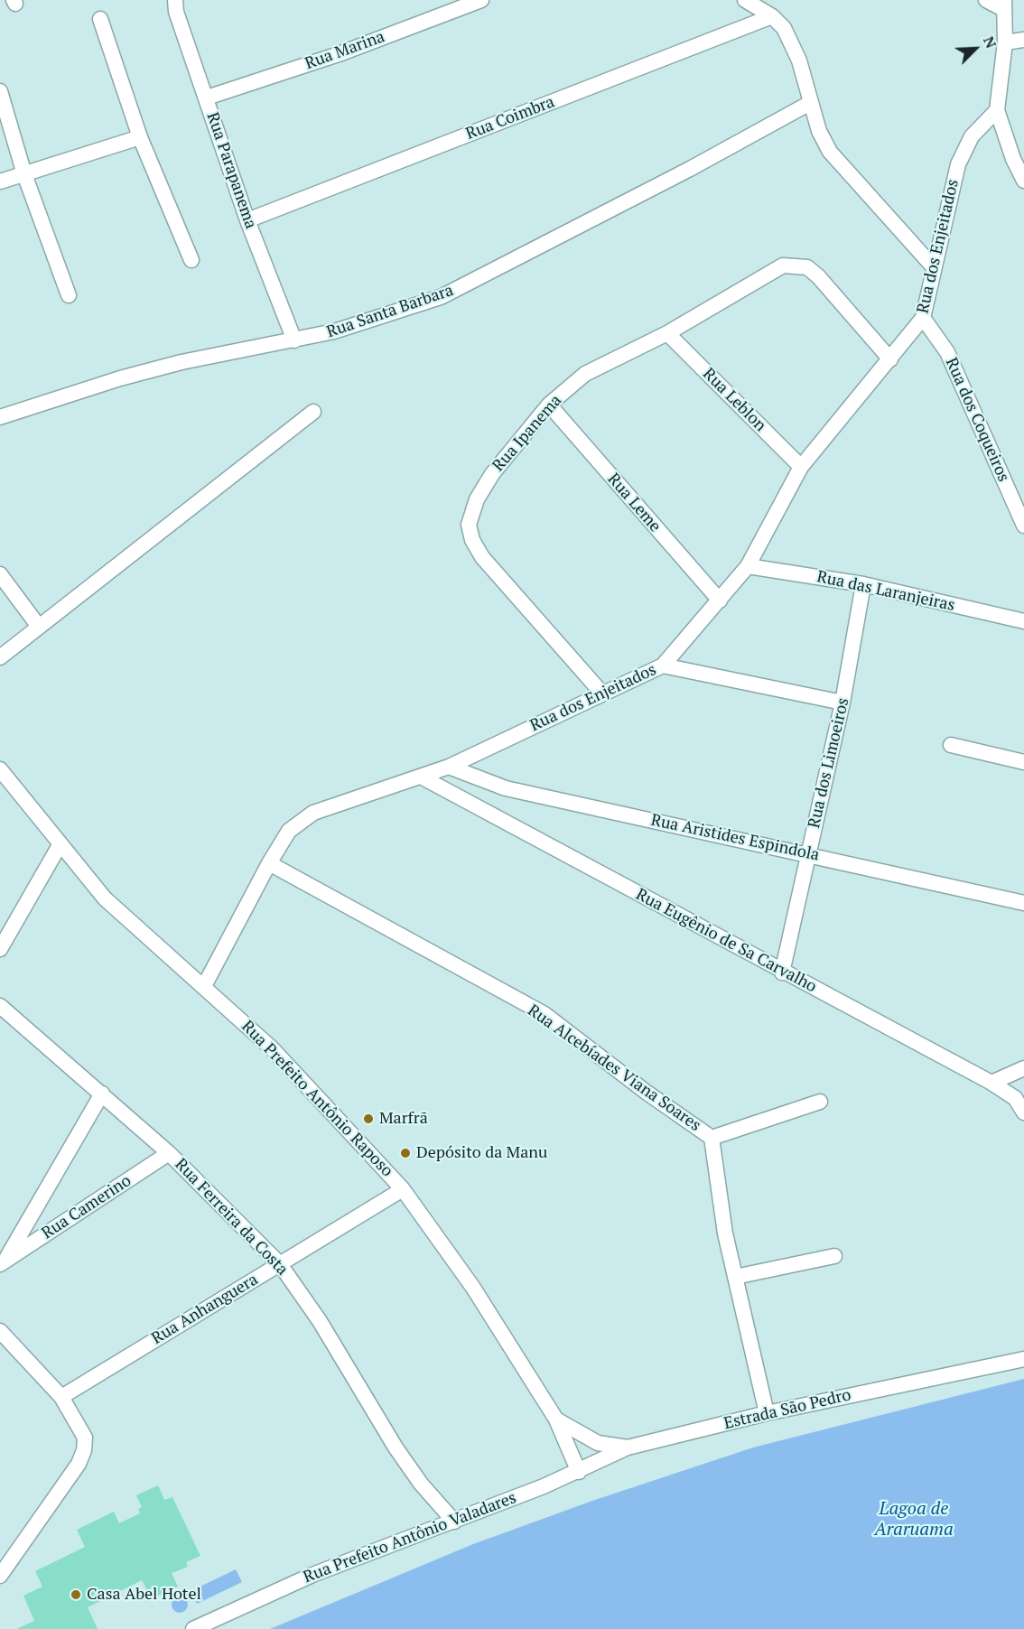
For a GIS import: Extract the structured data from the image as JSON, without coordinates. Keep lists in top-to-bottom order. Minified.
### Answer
{"streets":{"street":["Rua Marina","Rua Coimbra","Rua Parapanema","Rua dos Enjeitados","Rua Santa Barbara","Rua Leblon","Rua dos Coqueiros","Rua Ipanema","Rua Leme","Rua das Laranjeiras","Rua dos Limoeiros","Rua Aristides Espindola","Rua Eugênio de Sa Carvalho","Rua Alcebíades Viana Soares","Rua Prefeito Antônio Raposo","Rua Camerino","Rua Ferreira da Costa","Rua Anhanguera","Estrada São Pedro","Rua Prefeito Antônio Valadares"]},"crossings":[["Rua Marina","Rua Parapanema"],["Rua Coimbra","Rua Parapanema"],["Rua Parapanema","Rua Santa Barbara"],["Rua dos Enjeitados","Rua Leblon"],["Rua dos Enjeitados","Rua dos Coqueiros"],["Rua dos Enjeitados","Rua Ipanema"],["Rua dos Enjeitados","Rua Leme"],["Rua dos Enjeitados","Rua das Laranjeiras"],["Rua dos Enjeitados","Rua Aristides Espindola"],["Rua dos Enjeitados","Rua Eugênio de Sa Carvalho"],["Rua dos Enjeitados","Rua Alcebíades Viana Soares"],["Rua dos Enjeitados","Rua Prefeito Antônio Raposo"],["Rua Leblon","Rua Ipanema"],["Rua Ipanema","Rua Leme"],["Rua das Laranjeiras","Rua dos Limoeiros"],["Rua dos Limoeiros","Rua Aristides Espindola"],["Rua dos Limoeiros","Rua Eugênio de Sa Carvalho"],["Rua Alcebíades Viana Soares","Estrada São Pedro"],["Rua Prefeito Antônio Raposo","Rua Anhanguera"],["Rua Prefeito Antônio Raposo","Estrada São Pedro"],["Rua Prefeito Antônio Raposo","Rua Prefeito Antônio Valadares"],["Rua Camerino","Rua Ferreira da Costa"],["Rua Ferreira da Costa","Rua Anhanguera"],["Rua Ferreira da Costa","Rua Prefeito Antônio Valadares"],["Estrada São Pedro","Rua Prefeito Antônio Valadares"]],"water":["Lagoa de Araruama"],"places":["Marfrã","Depósito da Manu","Casa Abel Hotel"],"north":"top right"}
